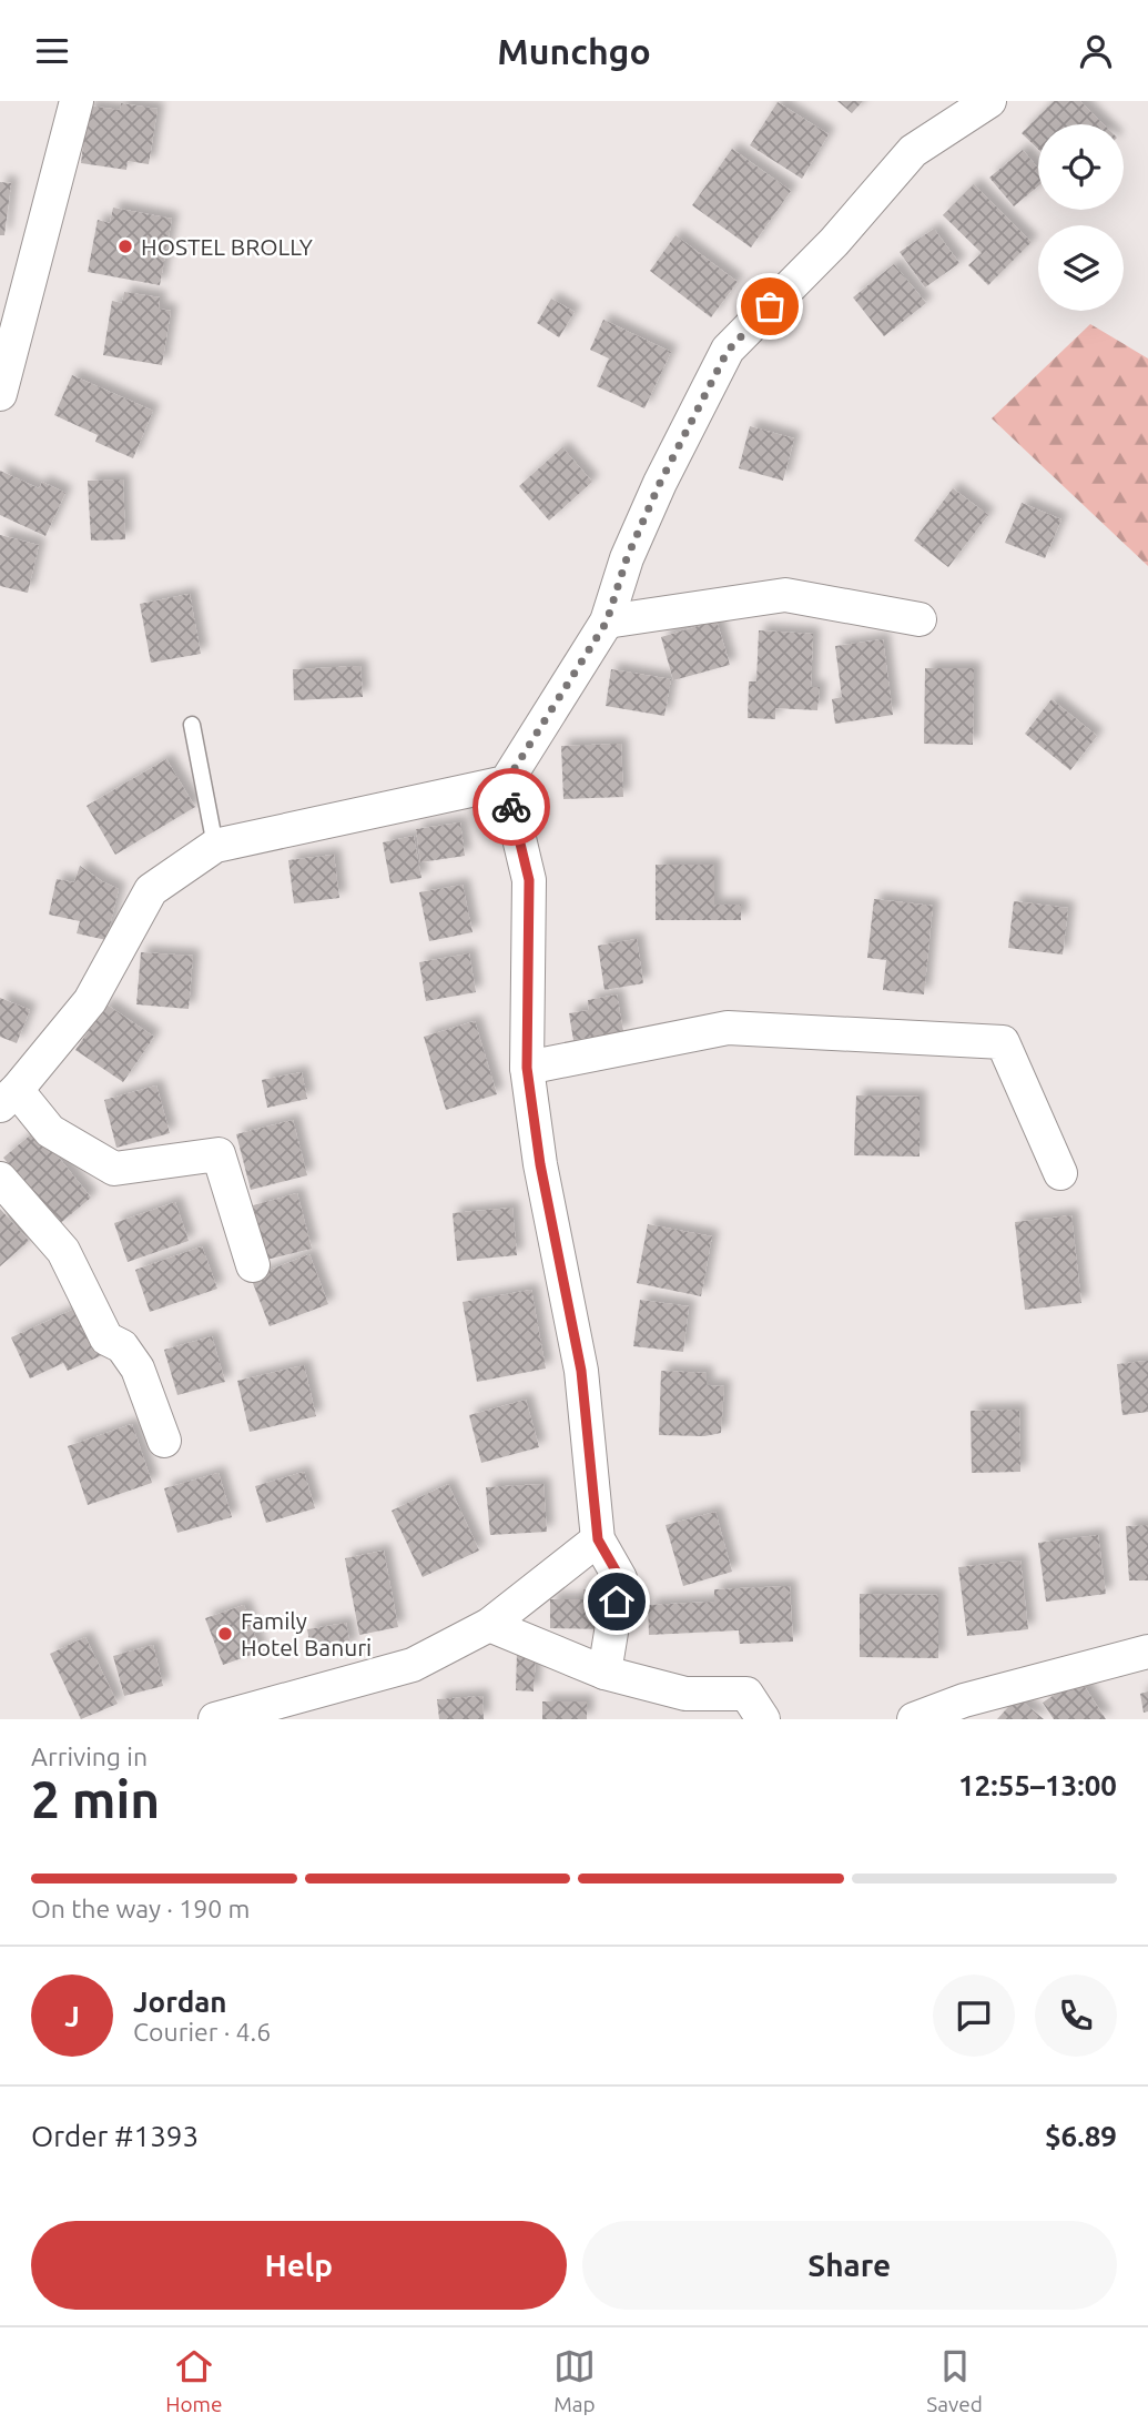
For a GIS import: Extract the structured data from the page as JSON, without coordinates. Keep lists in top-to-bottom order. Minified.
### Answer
{"places":["HOSTEL BROLLY","Family Hotel Banuri"],"page":{"header":"Munchgo","heading":["2 min","Arriving in","12:55–13:00"],"panel":["Jordan","Courier · 4.6","Order #1393","$6.89"],"bar":"On the way · 190 m","round":"J","buttons":["Help","Share"],"tabs":["Home","Map","Saved"]}}
